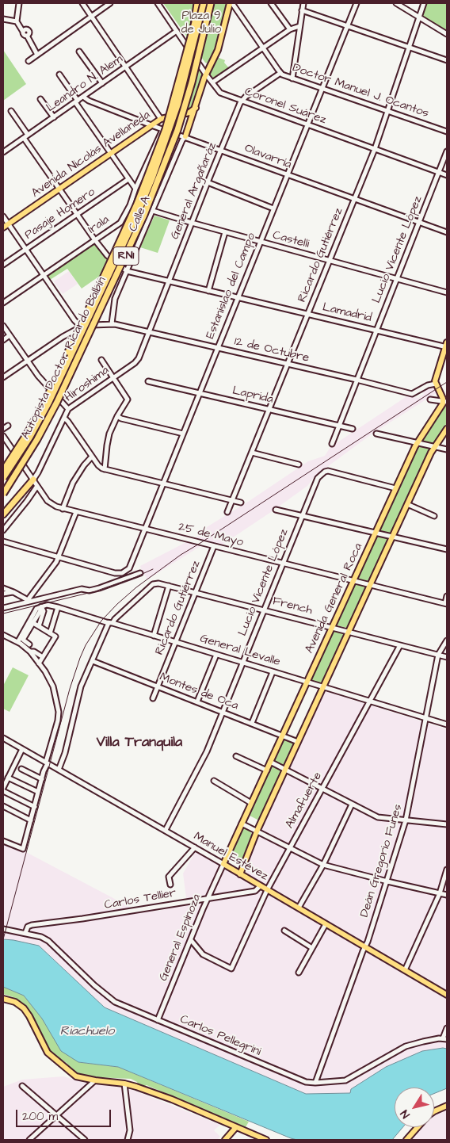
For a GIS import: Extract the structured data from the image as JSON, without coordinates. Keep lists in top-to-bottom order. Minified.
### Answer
{"streets":{"highway":["RN1","Autopista Doctor Ricardo Balbín"],"main road":["Avenida Nicolás Avellaneda","Avenida General Roca","Manuel Estévez"],"street":["Leandro N. Alem","Doctor Manuel J. Ocantos","Coronel Suárez","Olavarría","General Argañaráz","Pasaje Homero","Calle A","Irala","Castelli","Lucio Vicente López","Ricardo Gutiérrez","Estanislao del Campo","Lamadrid","12 de Octubre","Hiroshima","Laprida","25 de Mayo","French","General Levalle","Montes de Oca","Almafuerte","Deán Gregorio Funes","Carlos Tellier","General Espinoza","Carlos Pellegrini"]},"crossings":[["Leandro N. Alem","Coronel Suárez"],["Leandro N. Alem","Olavarría"],["Doctor Manuel J. Ocantos","Ricardo Gutiérrez"],["Doctor Manuel J. Ocantos","Estanislao del Campo"],["Coronel Suárez","General Argañaráz"],["Coronel Suárez","Lucio Vicente López"],["Coronel Suárez","Ricardo Gutiérrez"],["Coronel Suárez","Estanislao del Campo"],["Avenida Nicolás Avellaneda","Olavarría"],["Olavarría","General Argañaráz"],["Olavarría","Calle A"],["Olavarría","Irala"],["Olavarría","Lucio Vicente López"],["Olavarría","Ricardo Gutiérrez"],["Olavarría","Estanislao del Campo"],["General Argañaráz","Castelli"],["General Argañaráz","Lamadrid"],["General Argañaráz","12 de Octubre"],["General Argañaráz","Hiroshima"],["Calle A","Castelli"],["Calle A","Lamadrid"],["Calle A","12 de Octubre"],["Castelli","Lucio Vicente López"],["Castelli","Ricardo Gutiérrez"],["Castelli","Estanislao del Campo"],["Lucio Vicente López","Lamadrid"],["Lucio Vicente López","12 de Octubre"],["Lucio Vicente López","Laprida"],["Lucio Vicente López","25 de Mayo"],["Lucio Vicente López","Avenida General Roca"],["Lucio Vicente López","French"],["Lucio Vicente López","General Levalle"],["Lucio Vicente López","Montes de Oca"],["Lucio Vicente López","Manuel Estévez"],["Ricardo Gutiérrez","Lamadrid"],["Ricardo Gutiérrez","12 de Octubre"],["Ricardo Gutiérrez","Laprida"],["Ricardo Gutiérrez","25 de Mayo"],["Ricardo Gutiérrez","French"],["Ricardo Gutiérrez","General Levalle"],["Ricardo Gutiérrez","Montes de Oca"],["Estanislao del Campo","Lamadrid"],["Estanislao del Campo","12 de Octubre"],["Estanislao del Campo","Laprida"],["Estanislao del Campo","25 de Mayo"],["12 de Octubre","Hiroshima"],["Hiroshima","25 de Mayo"],["25 de Mayo","Avenida General Roca"],["Avenida General Roca","French"],["Avenida General Roca","General Levalle"],["Avenida General Roca","Montes de Oca"],["Avenida General Roca","Manuel Estévez"],["Avenida General Roca","General Espinoza"],["French","General Levalle"],["French","Almafuerte"],["French","Deán Gregorio Funes"],["General Levalle","Almafuerte"],["General Levalle","Deán Gregorio Funes"],["Almafuerte","Manuel Estévez"],["Almafuerte","General Espinoza"],["Manuel Estévez","Deán Gregorio Funes"],["Manuel Estévez","Carlos Tellier"],["Manuel Estévez","General Espinoza"],["Deán Gregorio Funes","Carlos Pellegrini"],["Carlos Tellier","General Espinoza"],["Carlos Tellier","Carlos Pellegrini"],["General Espinoza","Carlos Pellegrini"]],"districts":["Villa Tranquila"],"water":["Riachuelo"],"parks":["Plaza 9 de Julio"],"scale_bar":"200 m","north":"bottom left"}
